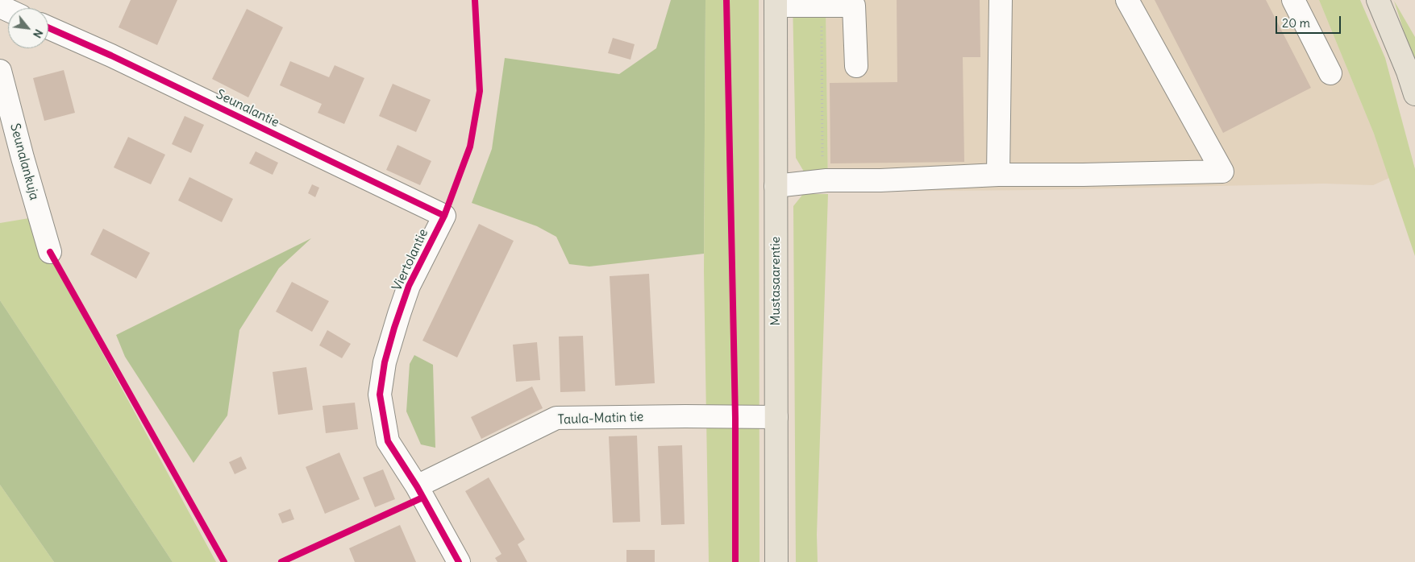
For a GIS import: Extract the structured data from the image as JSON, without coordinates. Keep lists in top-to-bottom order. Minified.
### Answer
{"streets":{"main road":["Mustasaarentie"],"street":["Seunalantie","Seunalankuja","Viertolantie","Taula-Matin tie"]},"crossings":[["Seunalantie","Viertolantie"],["Viertolantie","Taula-Matin tie"],["Mustasaarentie","Taula-Matin tie"]],"scale_bar":"20 m","north":"bottom right"}
